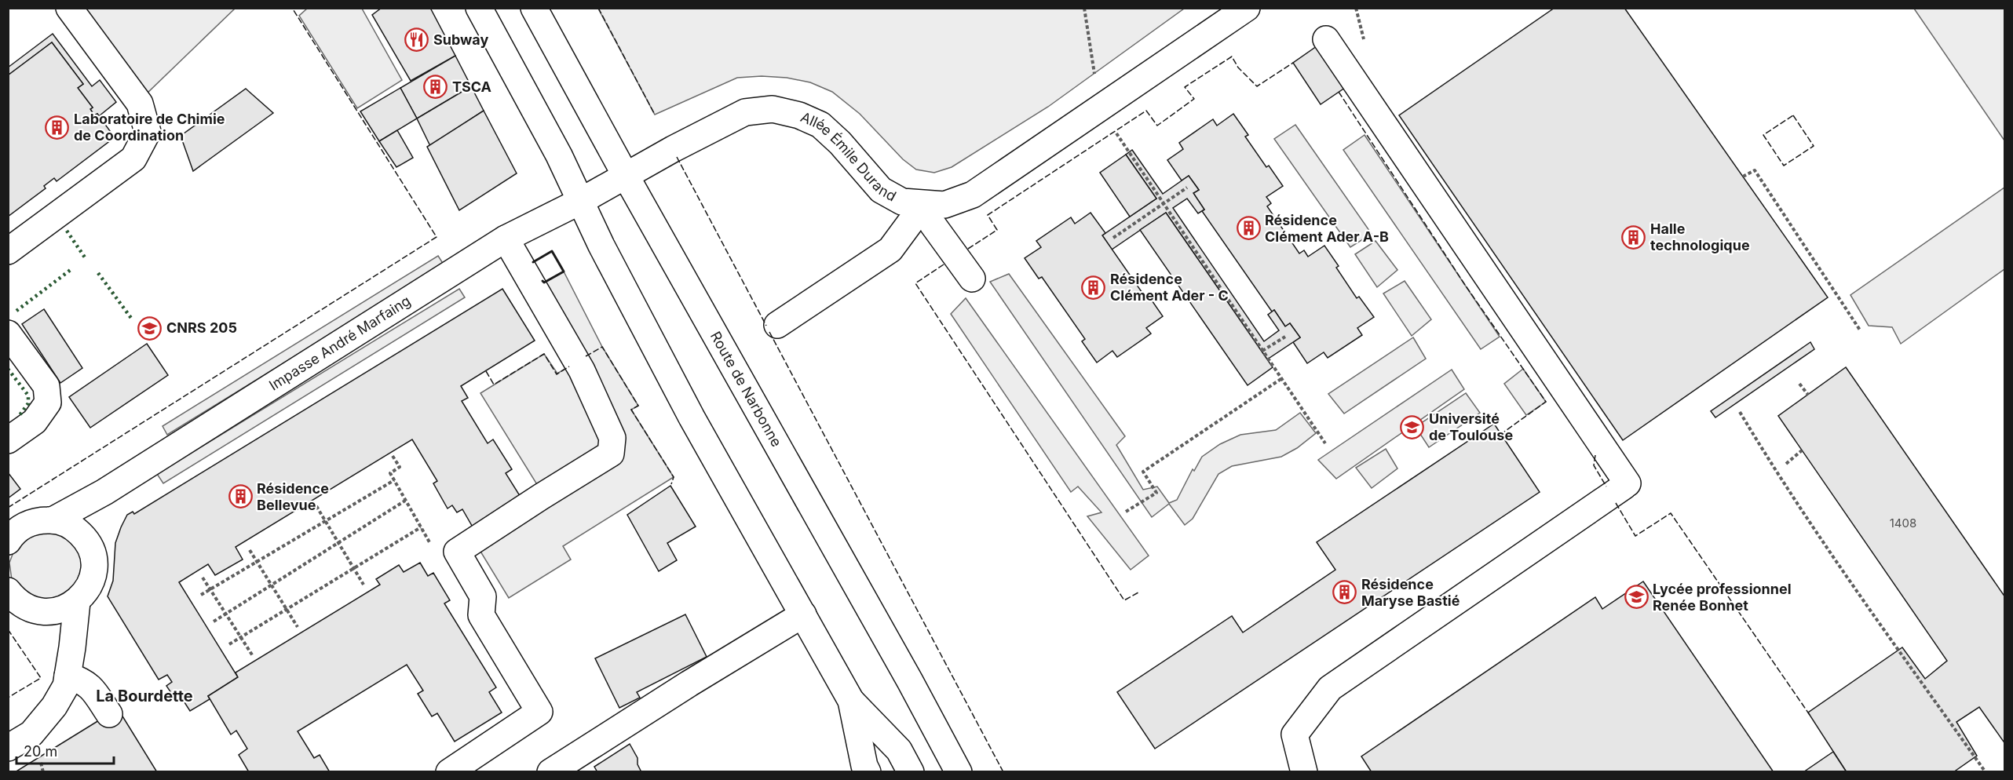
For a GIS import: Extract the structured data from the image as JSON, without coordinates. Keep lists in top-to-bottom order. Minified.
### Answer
{"streets":{"street":["Allée Émile Durand","Impasse André Marfaing","Route de Narbonne"]},"crossings":[["Allée Émile Durand","Impasse André Marfaing"],["Allée Émile Durand","Route de Narbonne"]],"districts":["La Bourdette"],"places":{"restaurant":["Subway"],"building":["TSCA","Laboratoire de Chimie de Coordination","Résidence Clément Ader A-B","Halle technologique","Résidence Clément Ader - C","Résidence Bellevue","Résidence Maryse Bastié"],"school or university":["CNRS 205","Université de Toulouse","Lycée professionnel Renée Bonnet"]},"house_numbers":["1408"],"scale_bar":"20 m"}
